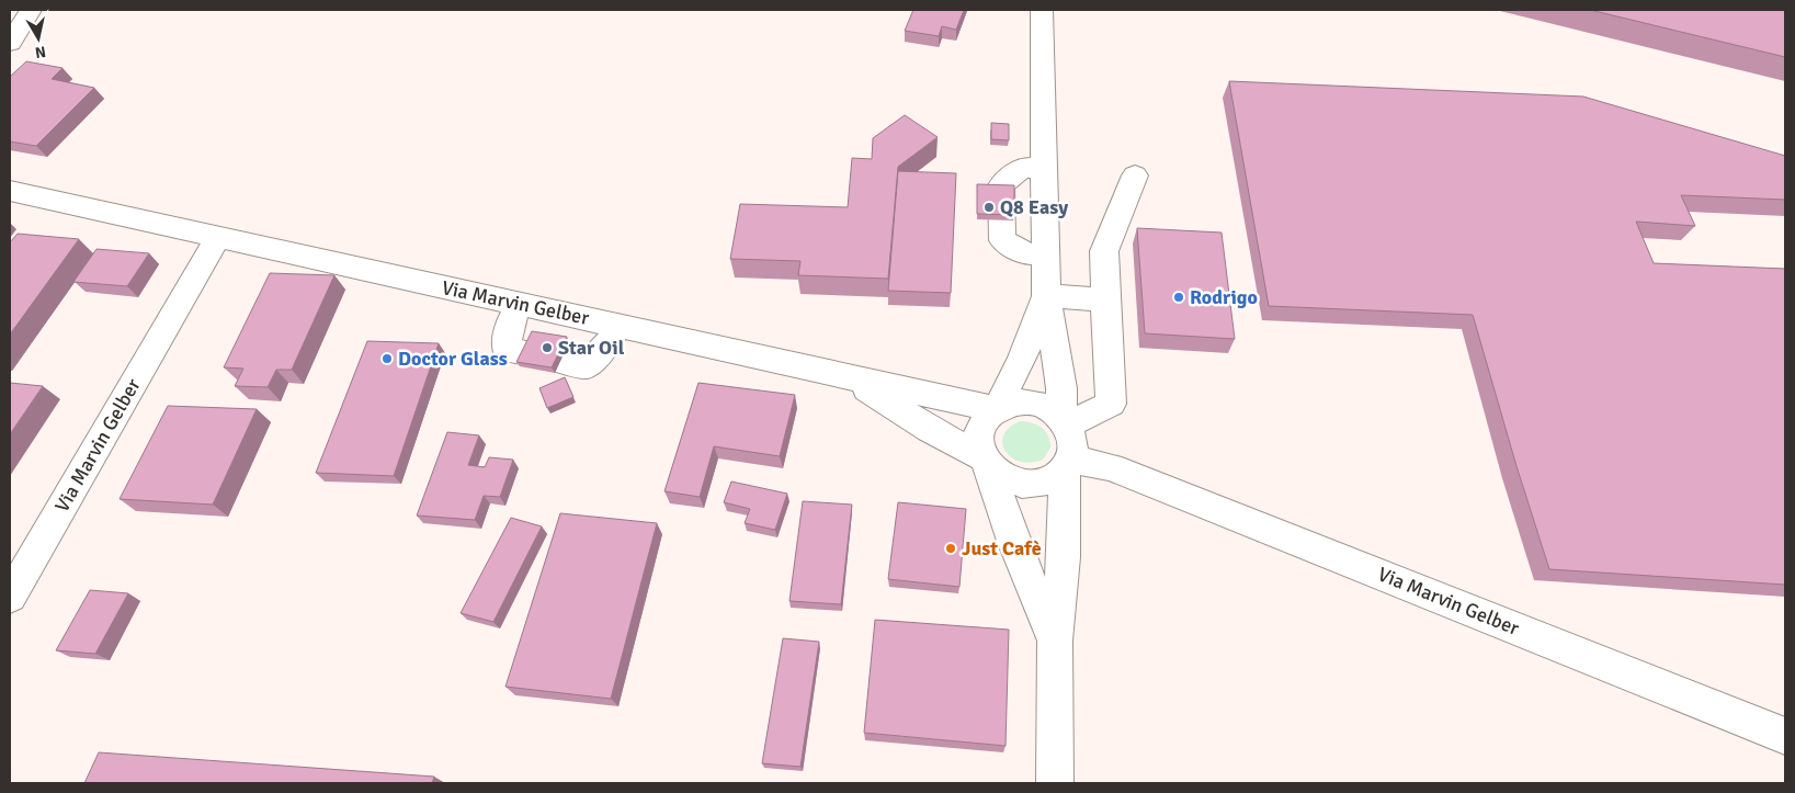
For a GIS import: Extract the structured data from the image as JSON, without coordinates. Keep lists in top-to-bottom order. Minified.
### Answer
{"streets":{"street":["Via Marvin Gelber"]},"places":["Q8 Easy","Rodrigo","Star Oil","Doctor Glass","Just Cafè"],"north":"bottom"}
